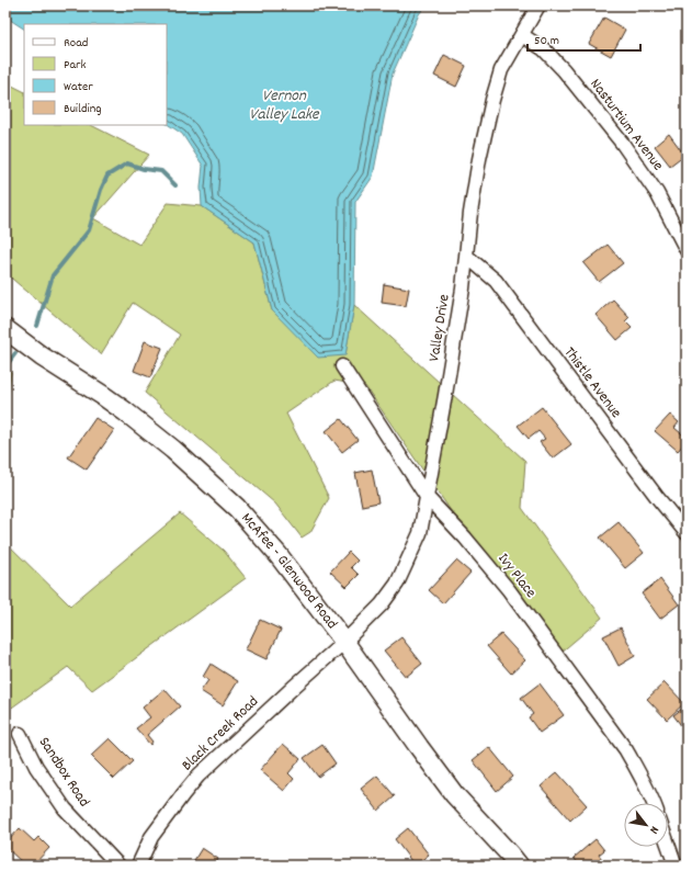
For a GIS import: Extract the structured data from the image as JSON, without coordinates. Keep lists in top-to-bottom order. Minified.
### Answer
{"streets":{"street":["Nasturtium Avenue","Valley Drive","Thistle Avenue","McAfee - Glenwood Road","Ivy Place","Black Creek Road","Sandbox Road"]},"crossings":[["Nasturtium Avenue","Valley Drive"],["Valley Drive","Thistle Avenue"],["Valley Drive","McAfee - Glenwood Road"],["Valley Drive","Ivy Place"],["Valley Drive","Black Creek Road"],["McAfee - Glenwood Road","Black Creek Road"]],"water":["Vernon Valley Lake"],"legend":["Road","Park","Water","Building"],"scale_bar":"50 m","north":"bottom right"}
